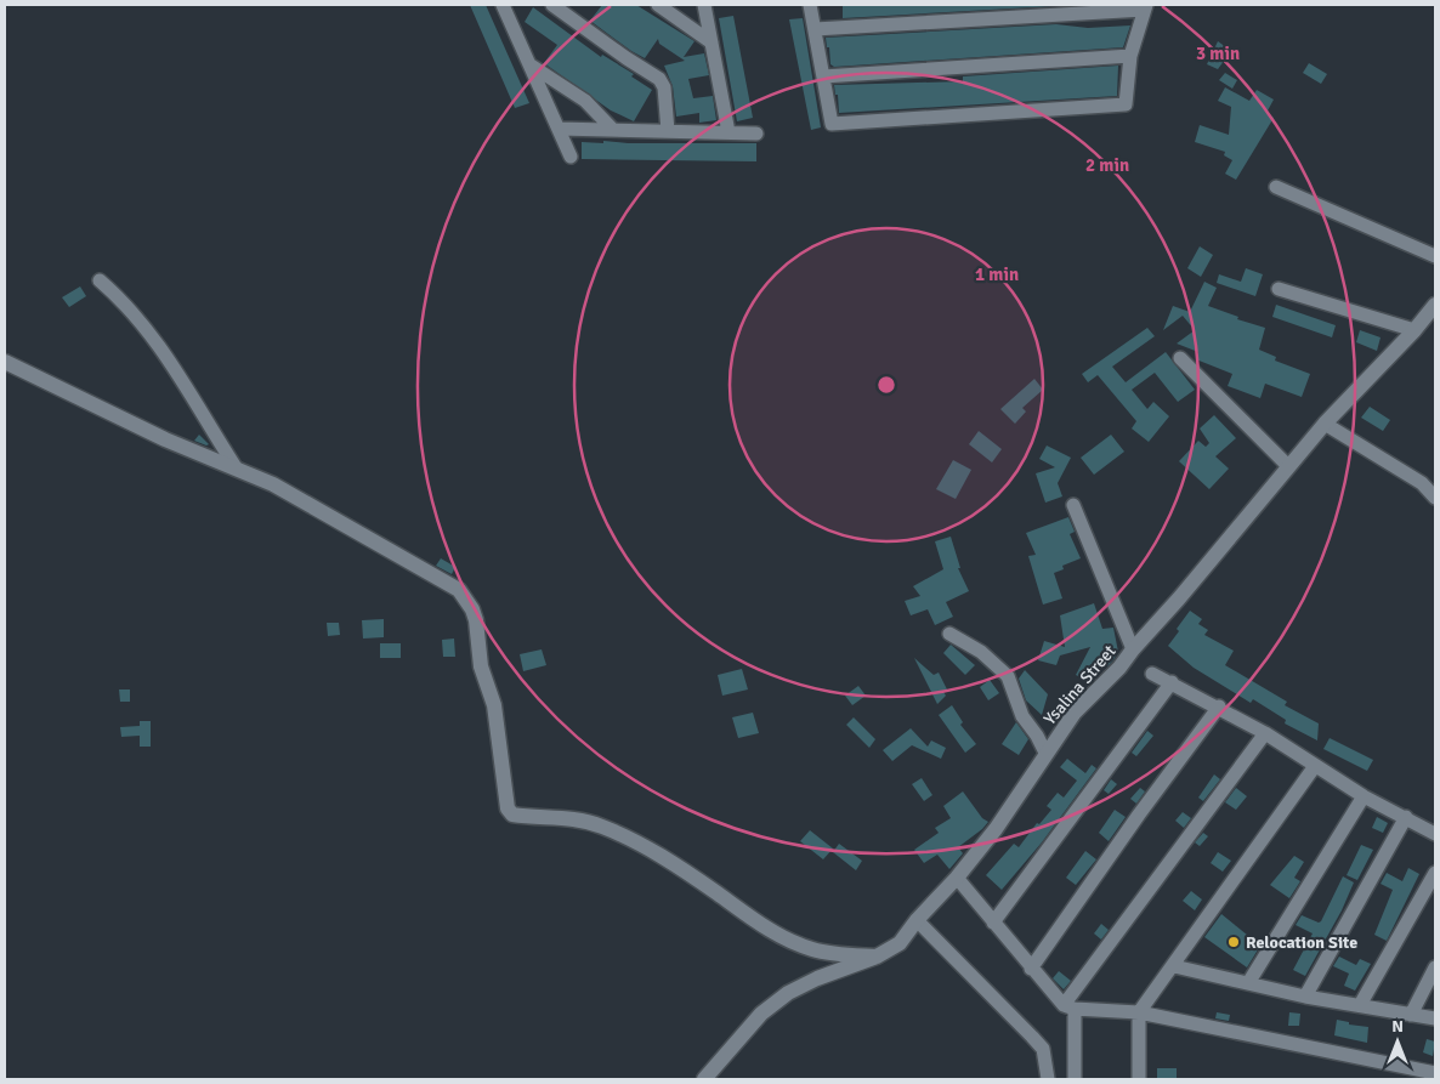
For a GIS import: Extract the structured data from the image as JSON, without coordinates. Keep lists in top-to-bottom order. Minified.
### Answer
{"streets":{"street":["Ysalina Street"]},"places":["Relocation Site"],"north":"top","rings":["3 min","2 min","1 min"]}
